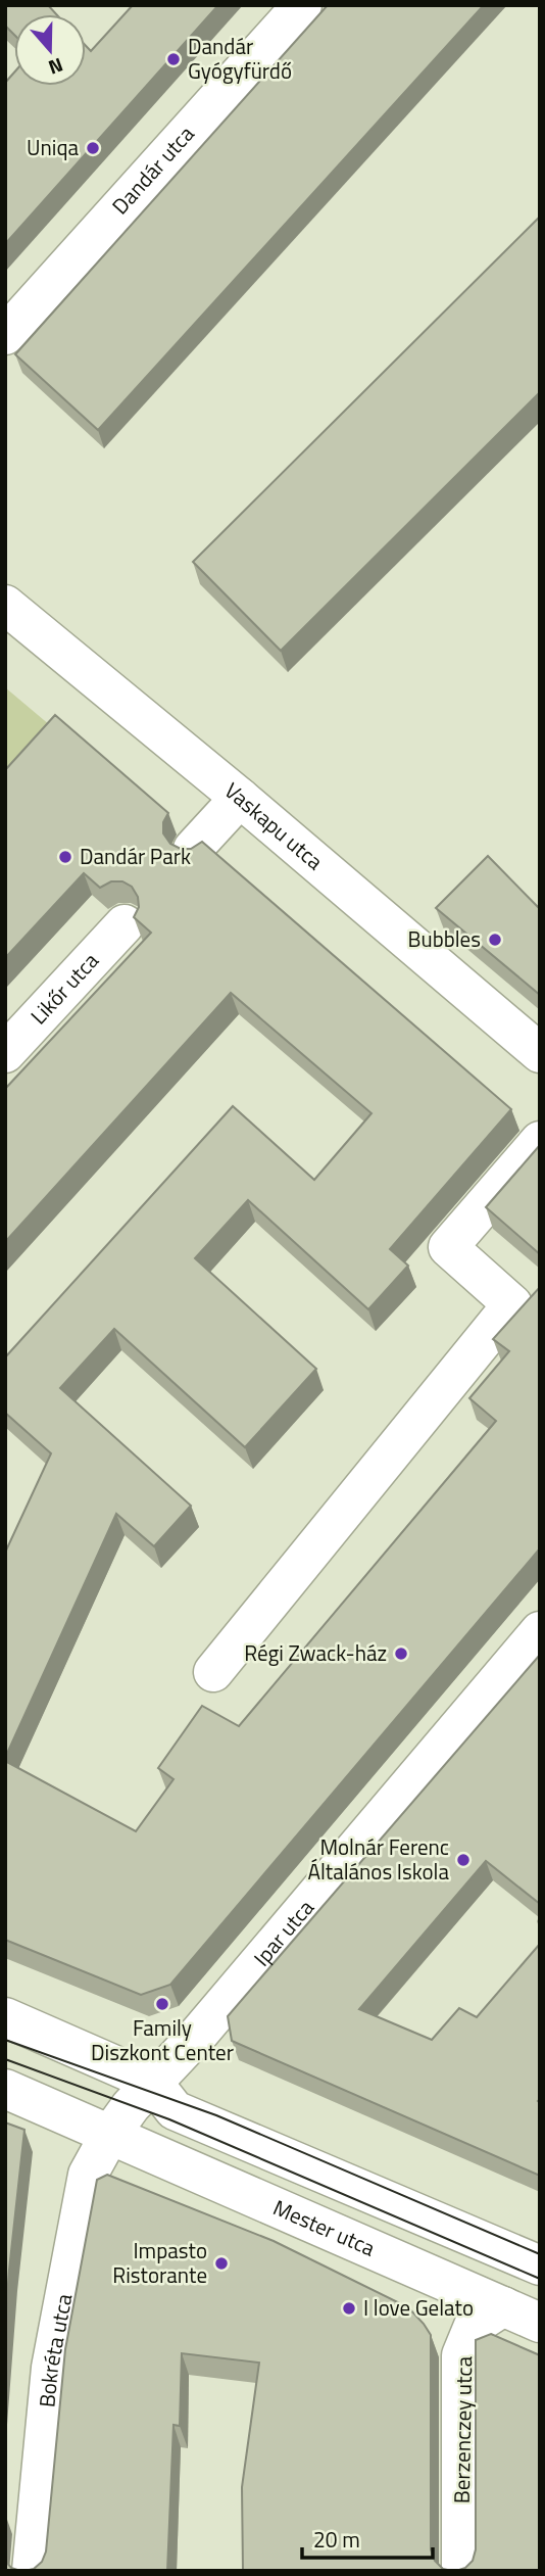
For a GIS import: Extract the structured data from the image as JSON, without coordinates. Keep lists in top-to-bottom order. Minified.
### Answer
{"streets":{"street":["Dandár utca","Vaskapu utca","Likőr utca","Ipar utca","Mester utca","Bokréta utca","Berzenczey utca"]},"crossings":[["Ipar utca","Mester utca"],["Ipar utca","Bokréta utca"],["Mester utca","Bokréta utca"],["Mester utca","Berzenczey utca"]],"places":["Dandár Gyógyfürdő","Uniqa","Dandár Park","Bubbles","Régi Zwack-ház","Molnár Ferenc Általános Iskola","Family Diszkont Center","Impasto Ristorante","I love Gelato"],"scale_bar":"20 m","north":"bottom"}
